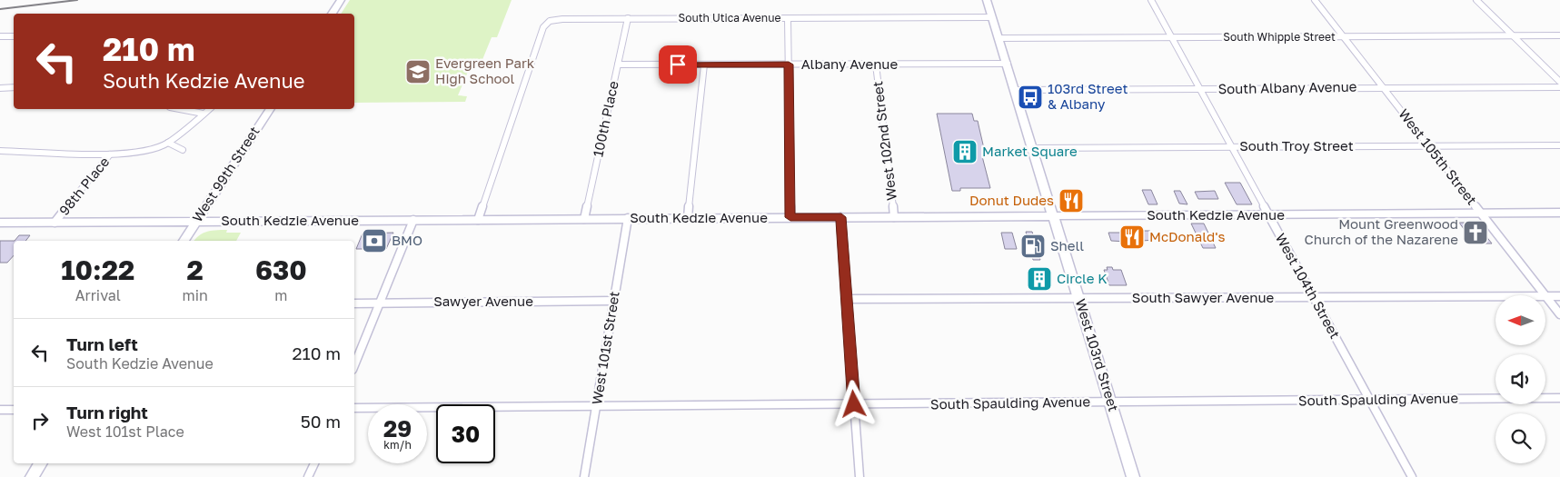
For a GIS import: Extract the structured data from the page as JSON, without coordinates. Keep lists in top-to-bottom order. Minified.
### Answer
{"streets":{"main road":["West 99th Street","South Kedzie Avenue","West 103rd Street"],"street":["South Utica Avenue","South Whipple Street","Albany Avenue","South Albany Avenue","100th Place","West 102nd Street","South Troy Street","West 105th Street","98th Place","West 104th Street","South Sawyer Avenue","Sawyer Avenue","West 101st Street","South Spaulding Avenue"]},"crossings":[["South Utica Avenue","100th Place"],["South Utica Avenue","South Kedzie Avenue"],["South Utica Avenue","West 103rd Street"],["South Whipple Street","West 105th Street"],["South Whipple Street","West 104th Street"],["South Whipple Street","West 103rd Street"],["Albany Avenue","100th Place"],["Albany Avenue","West 102nd Street"],["Albany Avenue","West 103rd Street"],["South Albany Avenue","West 105th Street"],["South Albany Avenue","West 104th Street"],["South Albany Avenue","West 103rd Street"],["100th Place","South Kedzie Avenue"],["West 102nd Street","South Kedzie Avenue"],["South Troy Street","West 105th Street"],["South Troy Street","West 104th Street"],["South Troy Street","West 103rd Street"],["West 105th Street","South Kedzie Avenue"],["West 105th Street","South Sawyer Avenue"],["West 99th Street","South Kedzie Avenue"],["98th Place","South Kedzie Avenue"],["South Kedzie Avenue","West 104th Street"],["South Kedzie Avenue","West 101st Street"],["South Kedzie Avenue","West 103rd Street"],["West 104th Street","South Sawyer Avenue"],["West 104th Street","South Spaulding Avenue"],["South Sawyer Avenue","West 103rd Street"],["Sawyer Avenue","West 101st Street"],["West 101st Street","South Spaulding Avenue"],["West 103rd Street","South Spaulding Avenue"]],"places":{"school or university":["Evergreen Park High School"],"bus stop":["103rd Street & Albany"],"building":["Market Square","Circle K"],"restaurant":["Donut Dudes","McDonald's"],"church":["Mount Greenwood Church of the Nazarene"],"bank":["BMO"],"fuel station":["Shell"]},"north":"left","page":{"turn":["210 m","South Kedzie Avenue"],"eta":["10:22","Arrival","2","min","630","m"],"list":[{"name":"Turn left","note":"South Kedzie Avenue","value":"210 m"},{"name":"Turn right","note":"West 101st Place","value":"50 m"}],"speed":"29 km/h","limit":"30"}}
